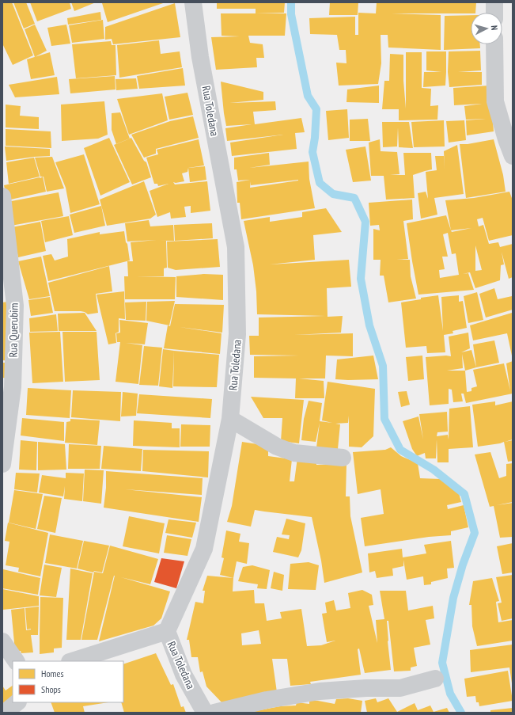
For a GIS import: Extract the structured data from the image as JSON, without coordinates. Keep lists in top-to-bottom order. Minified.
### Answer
{"streets":{"street":["Rua Toledana","Rua Querubim"]},"legend":["Homes","Shops"],"north":"right"}
